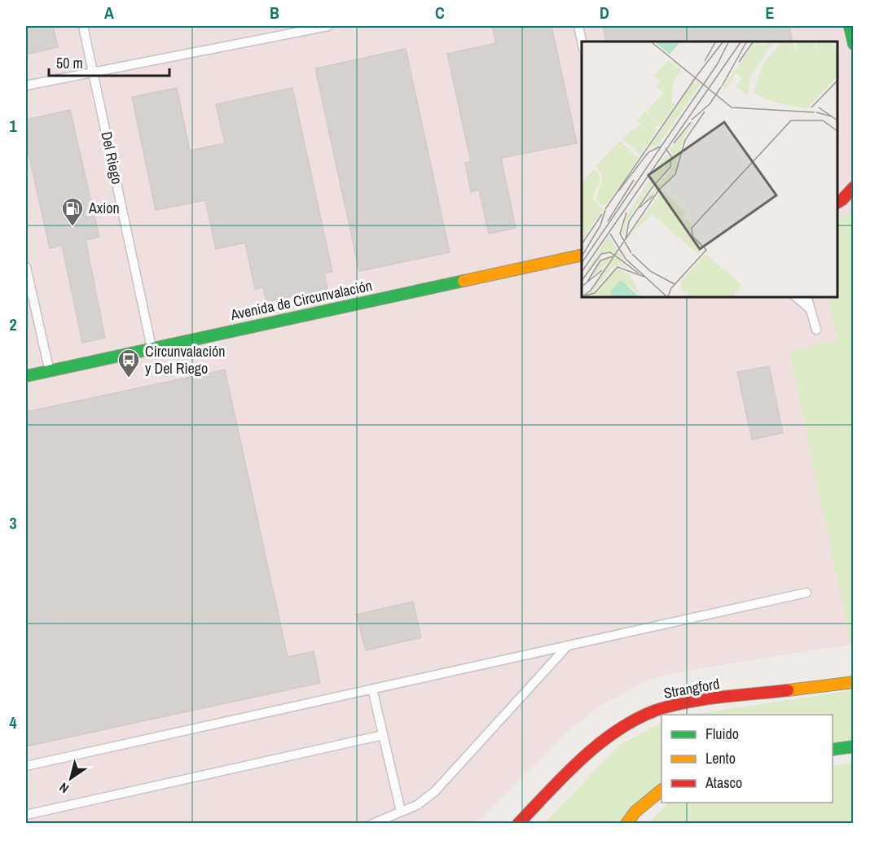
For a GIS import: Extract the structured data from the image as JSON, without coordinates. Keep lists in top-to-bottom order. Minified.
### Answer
{"streets":{"street":["Avenida de Circunvalación","Strangford"],"lane":["Del Riego"]},"crossings":[["Del Riego","Avenida de Circunvalación"]],"places":{"fuel station":["Axion"],"bus stop":["Circunvalación y Del Riego"]},"legend":["Fluido","Lento","Atasco"],"scale_bar":"50 m","north":"bottom left","grid":{"columns":["A","B","C","D","E"],"rows":["1","2","3","4"]}}
